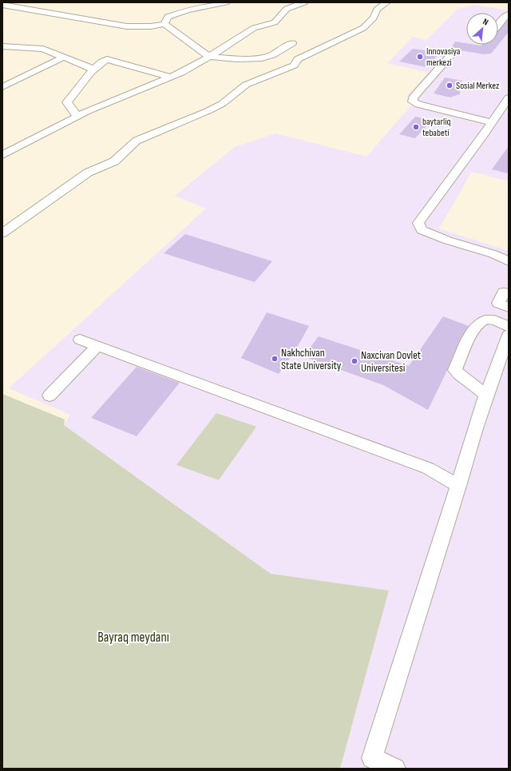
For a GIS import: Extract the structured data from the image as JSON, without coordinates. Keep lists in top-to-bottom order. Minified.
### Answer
{"parks":["Bayraq meydanı"],"places":["Innovasiya merkezi","Sosial Merkez","baytarliq tebabeti","Nakhchivan State University","Naxcivan Dovlet Universitesi"],"north":"top right"}
